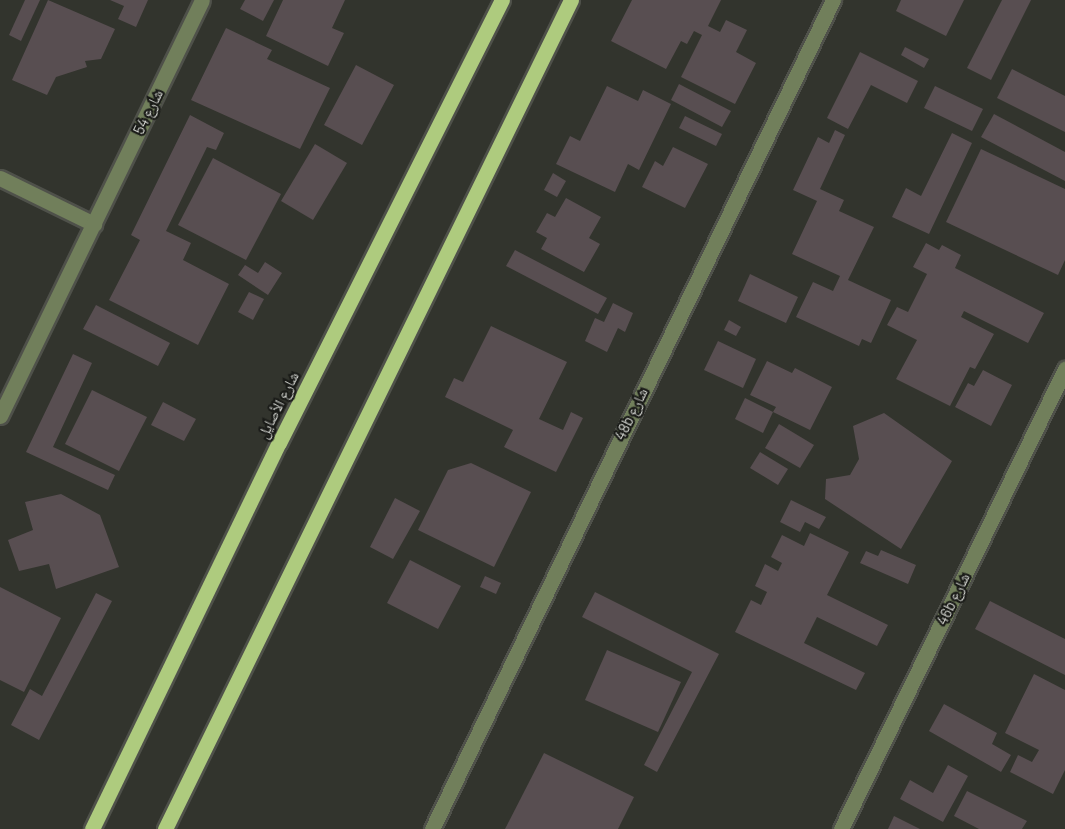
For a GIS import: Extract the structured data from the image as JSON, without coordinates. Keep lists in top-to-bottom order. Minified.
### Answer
{"streets":{"main road":["شارع الأصايل"],"street":["شارع 54","48b شارع","46b شارع"]}}
